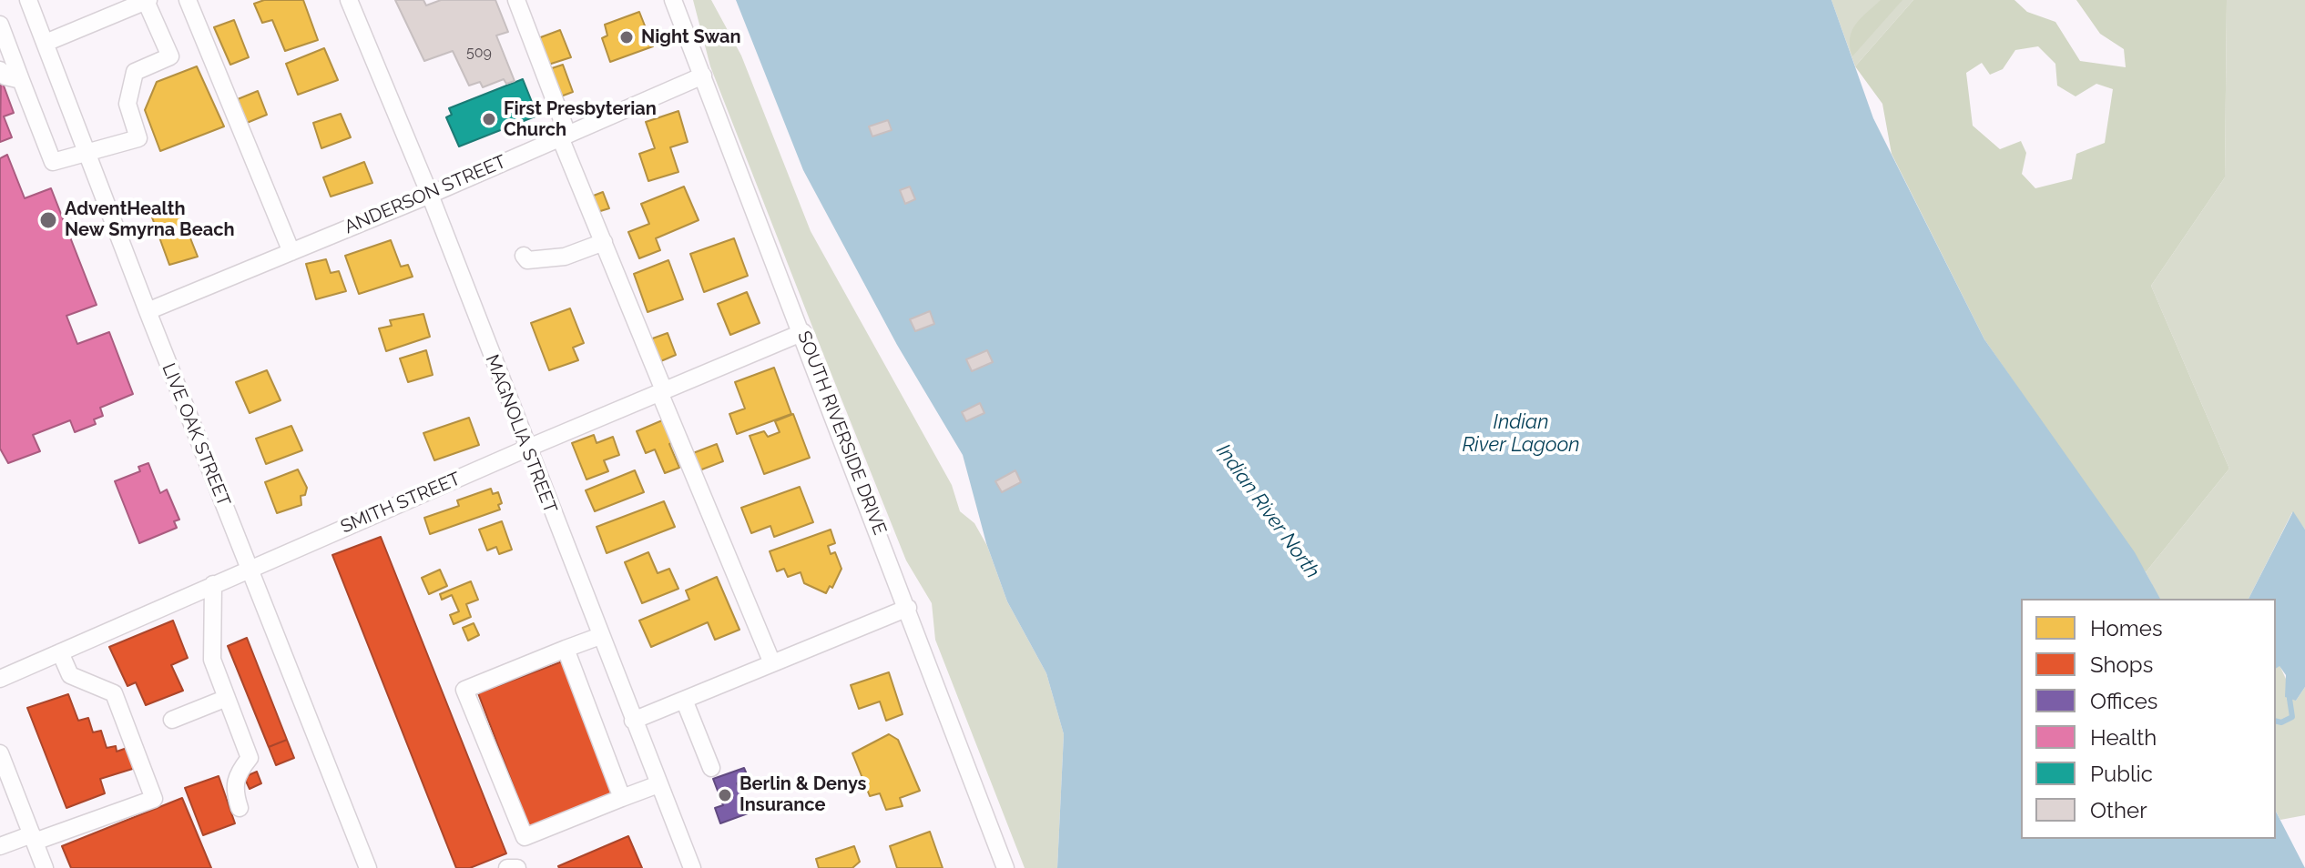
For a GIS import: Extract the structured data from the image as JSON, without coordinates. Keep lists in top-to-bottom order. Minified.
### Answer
{"streets":{"street":["ANDERSON STREET","SOUTH RIVERSIDE DRIVE","MAGNOLIA STREET","LIVE OAK STREET","SMITH STREET"]},"crossings":[["ANDERSON STREET","SOUTH RIVERSIDE DRIVE"],["ANDERSON STREET","MAGNOLIA STREET"],["ANDERSON STREET","LIVE OAK STREET"],["SOUTH RIVERSIDE DRIVE","SMITH STREET"],["MAGNOLIA STREET","SMITH STREET"],["LIVE OAK STREET","SMITH STREET"]],"water":["Indian River Lagoon","Indian River North"],"places":["Night Swan","First Presbyterian Church","AdventHealth New Smyrna Beach","Berlin & Denys Insurance"],"house_numbers":["509"],"legend":["Homes","Shops","Offices","Health","Public","Other"]}
